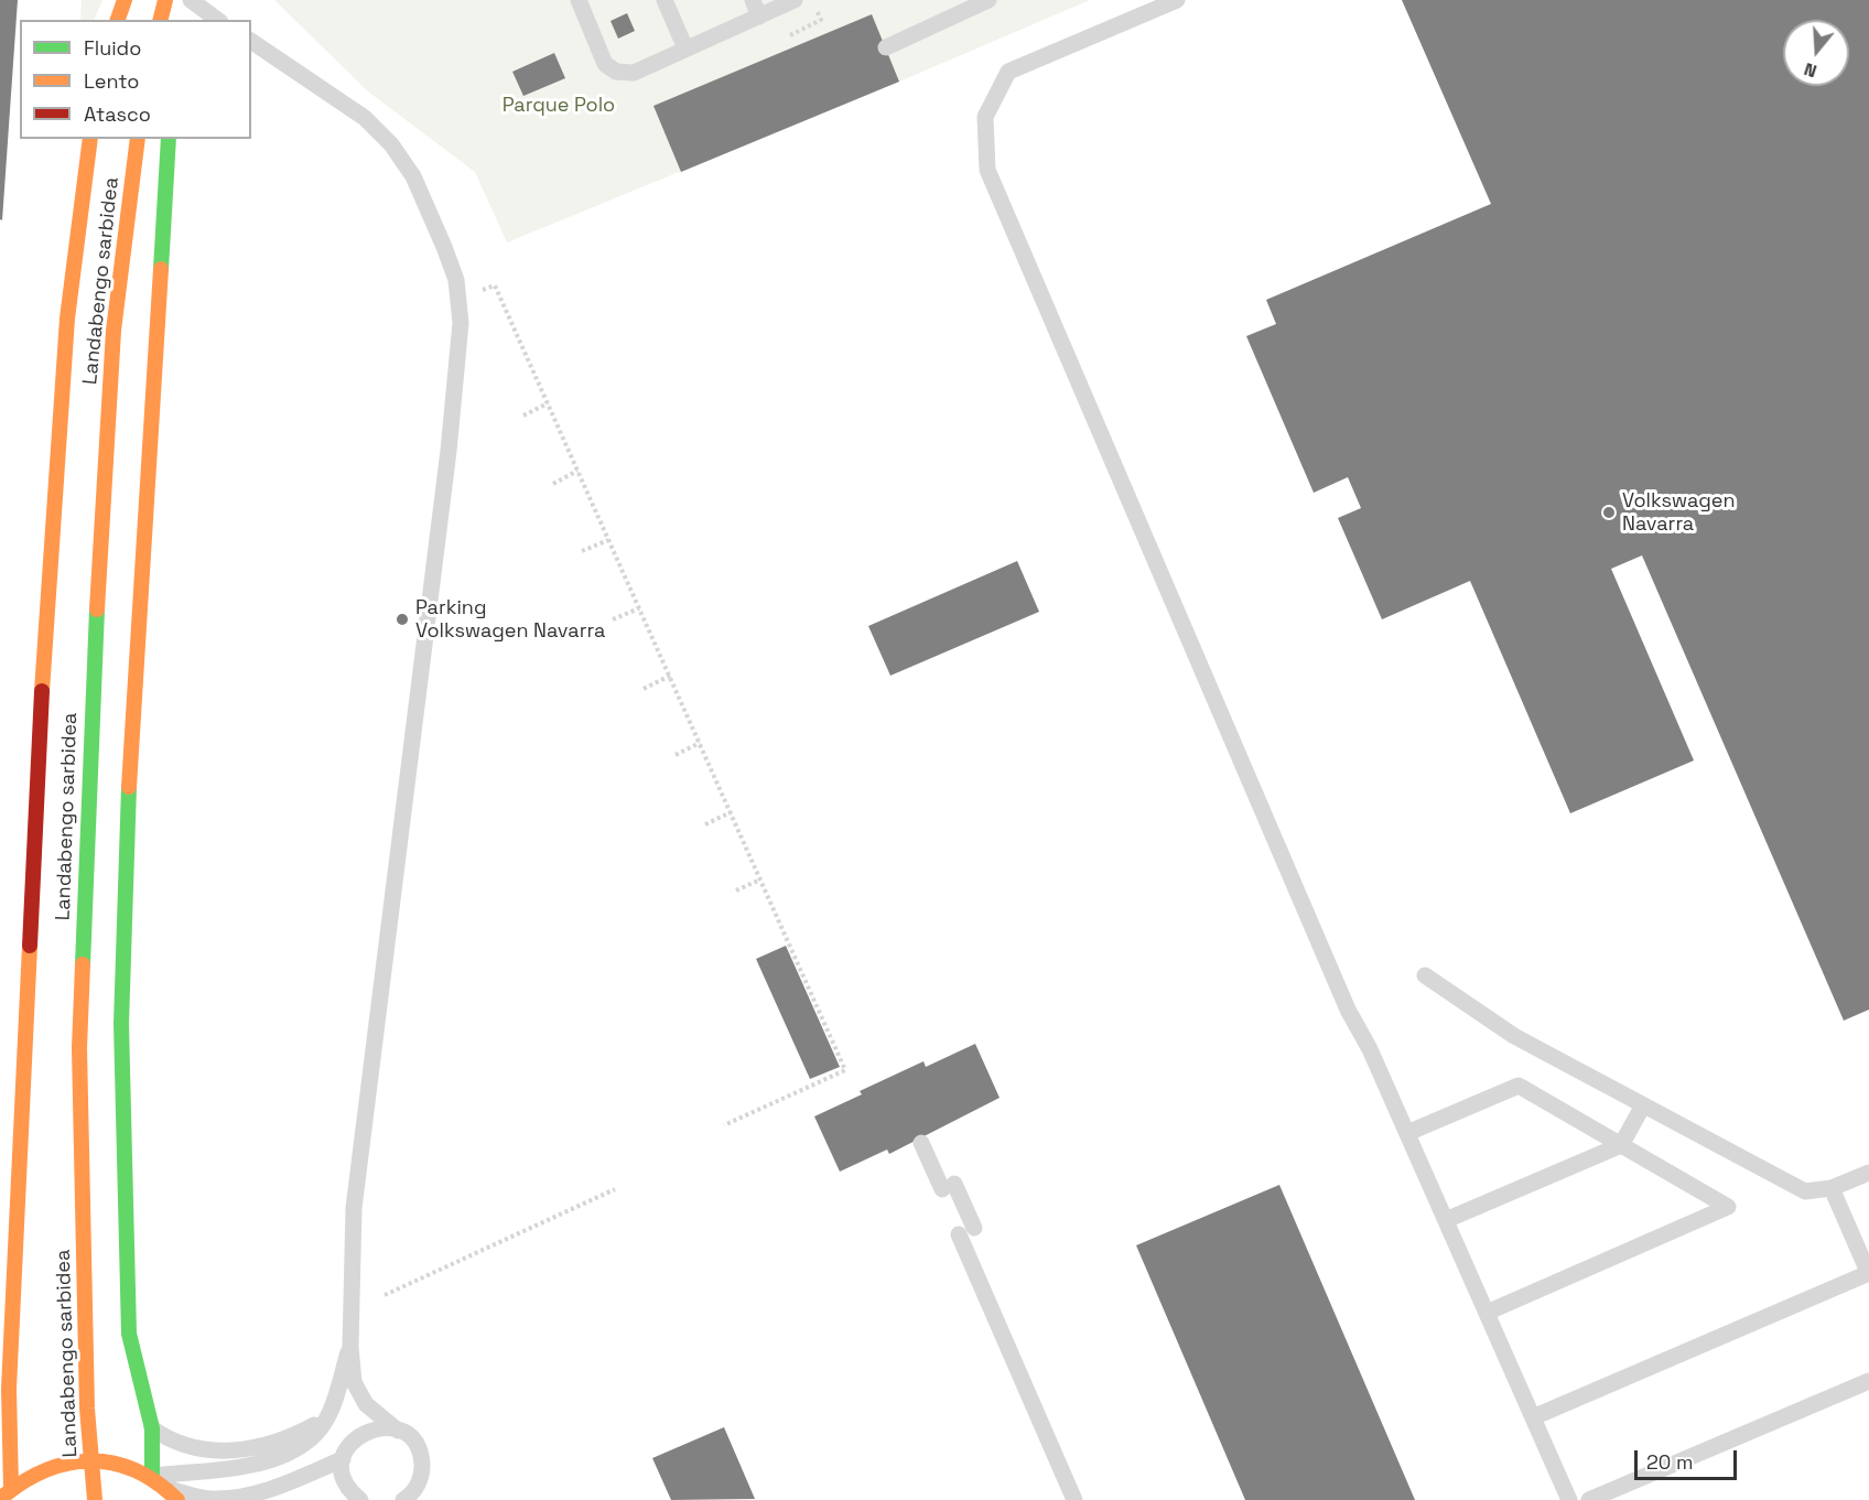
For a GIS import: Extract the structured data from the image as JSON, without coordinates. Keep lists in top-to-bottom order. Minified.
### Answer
{"streets":{"main road":["Landabengo sarbidea"]},"parks":["Parque Polo"],"places":["Volkswagen Navarra","Parking Volkswagen Navarra"],"legend":["Fluido","Lento","Atasco"],"scale_bar":"20 m","north":"bottom"}
